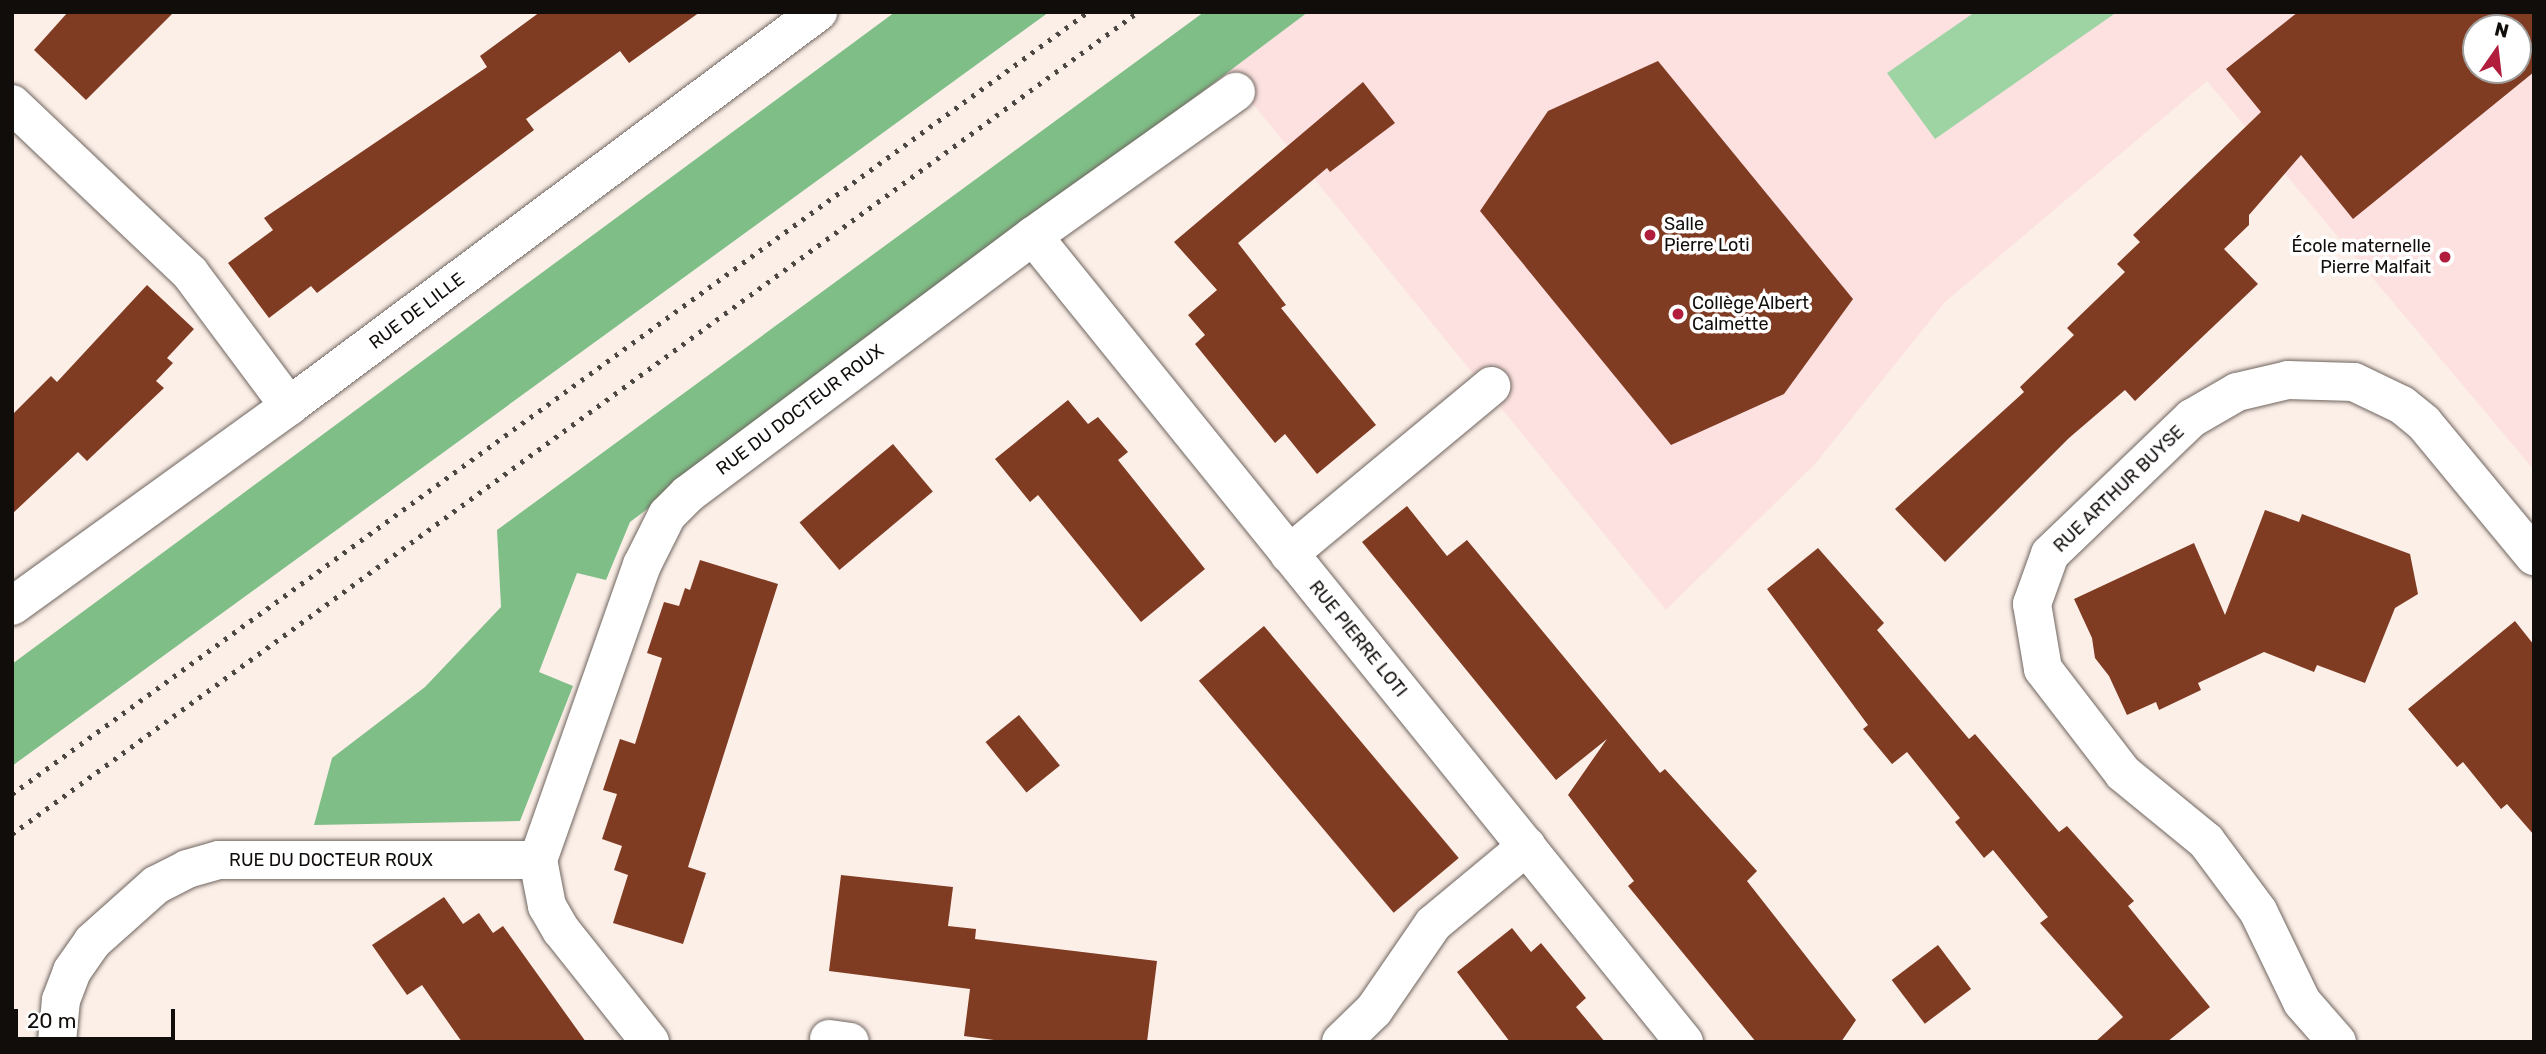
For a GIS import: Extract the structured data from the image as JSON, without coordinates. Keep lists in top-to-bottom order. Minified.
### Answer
{"streets":{"street":["RUE DE LILLE","RUE DU DOCTEUR ROUX","RUE ARTHUR BUYSE","RUE PIERRE LOTI"]},"crossings":[["RUE DU DOCTEUR ROUX","RUE PIERRE LOTI"]],"places":["Salle Pierre Loti","École maternelle Pierre Malfait","Collège Albert Calmette"],"scale_bar":"20 m","north":"top"}
